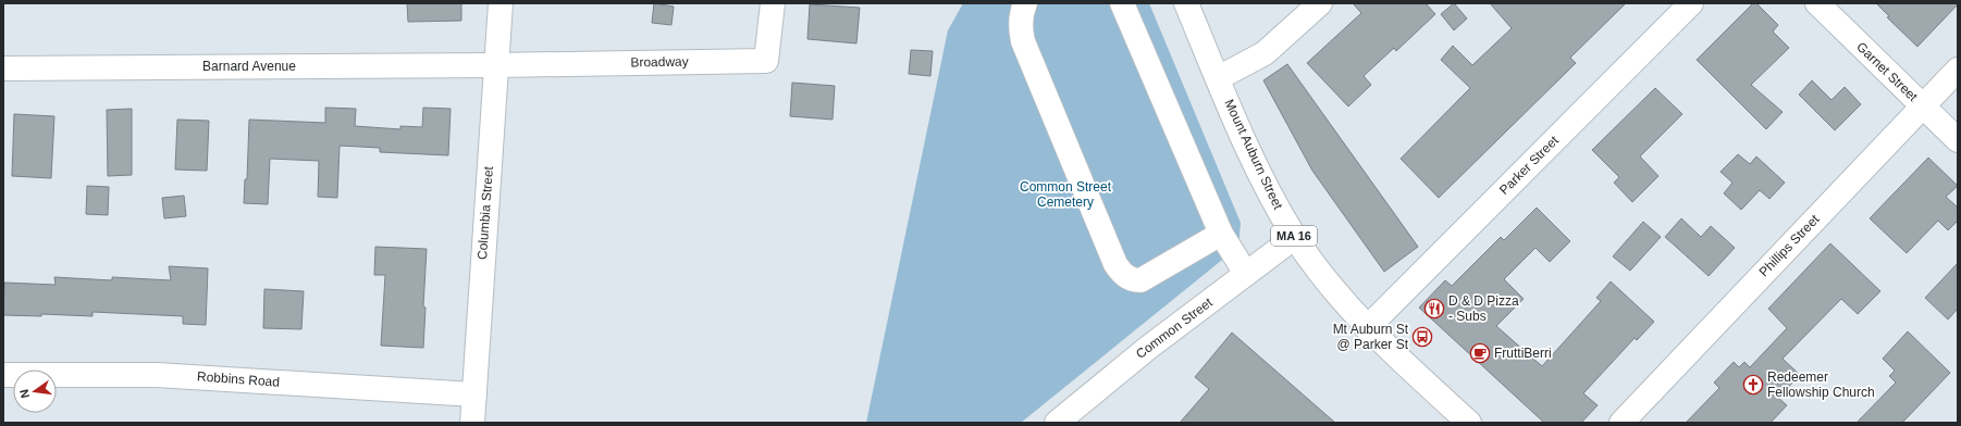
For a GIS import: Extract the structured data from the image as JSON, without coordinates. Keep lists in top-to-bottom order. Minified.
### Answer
{"streets":{"street":["Broadway","Barnard Avenue","Garnet Street","Mount Auburn Street","Parker Street","Columbia Street","MA 16","Phillips Street","Common Street","Robbins Road"]},"crossings":[["Broadway","Barnard Avenue"],["Broadway","Columbia Street"],["Barnard Avenue","Columbia Street"],["Garnet Street","Phillips Street"],["Mount Auburn Street","Parker Street"],["Mount Auburn Street","Common Street"],["Columbia Street","Robbins Road"]],"parks":["Common Street Cemetery"],"places":{"restaurant":["D & D Pizza - Subs"],"bus stop":["Mt Auburn St @ Parker St"],"cafe":["FruttiBerri"],"church":["Redeemer Fellowship Church"]},"north":"left"}
